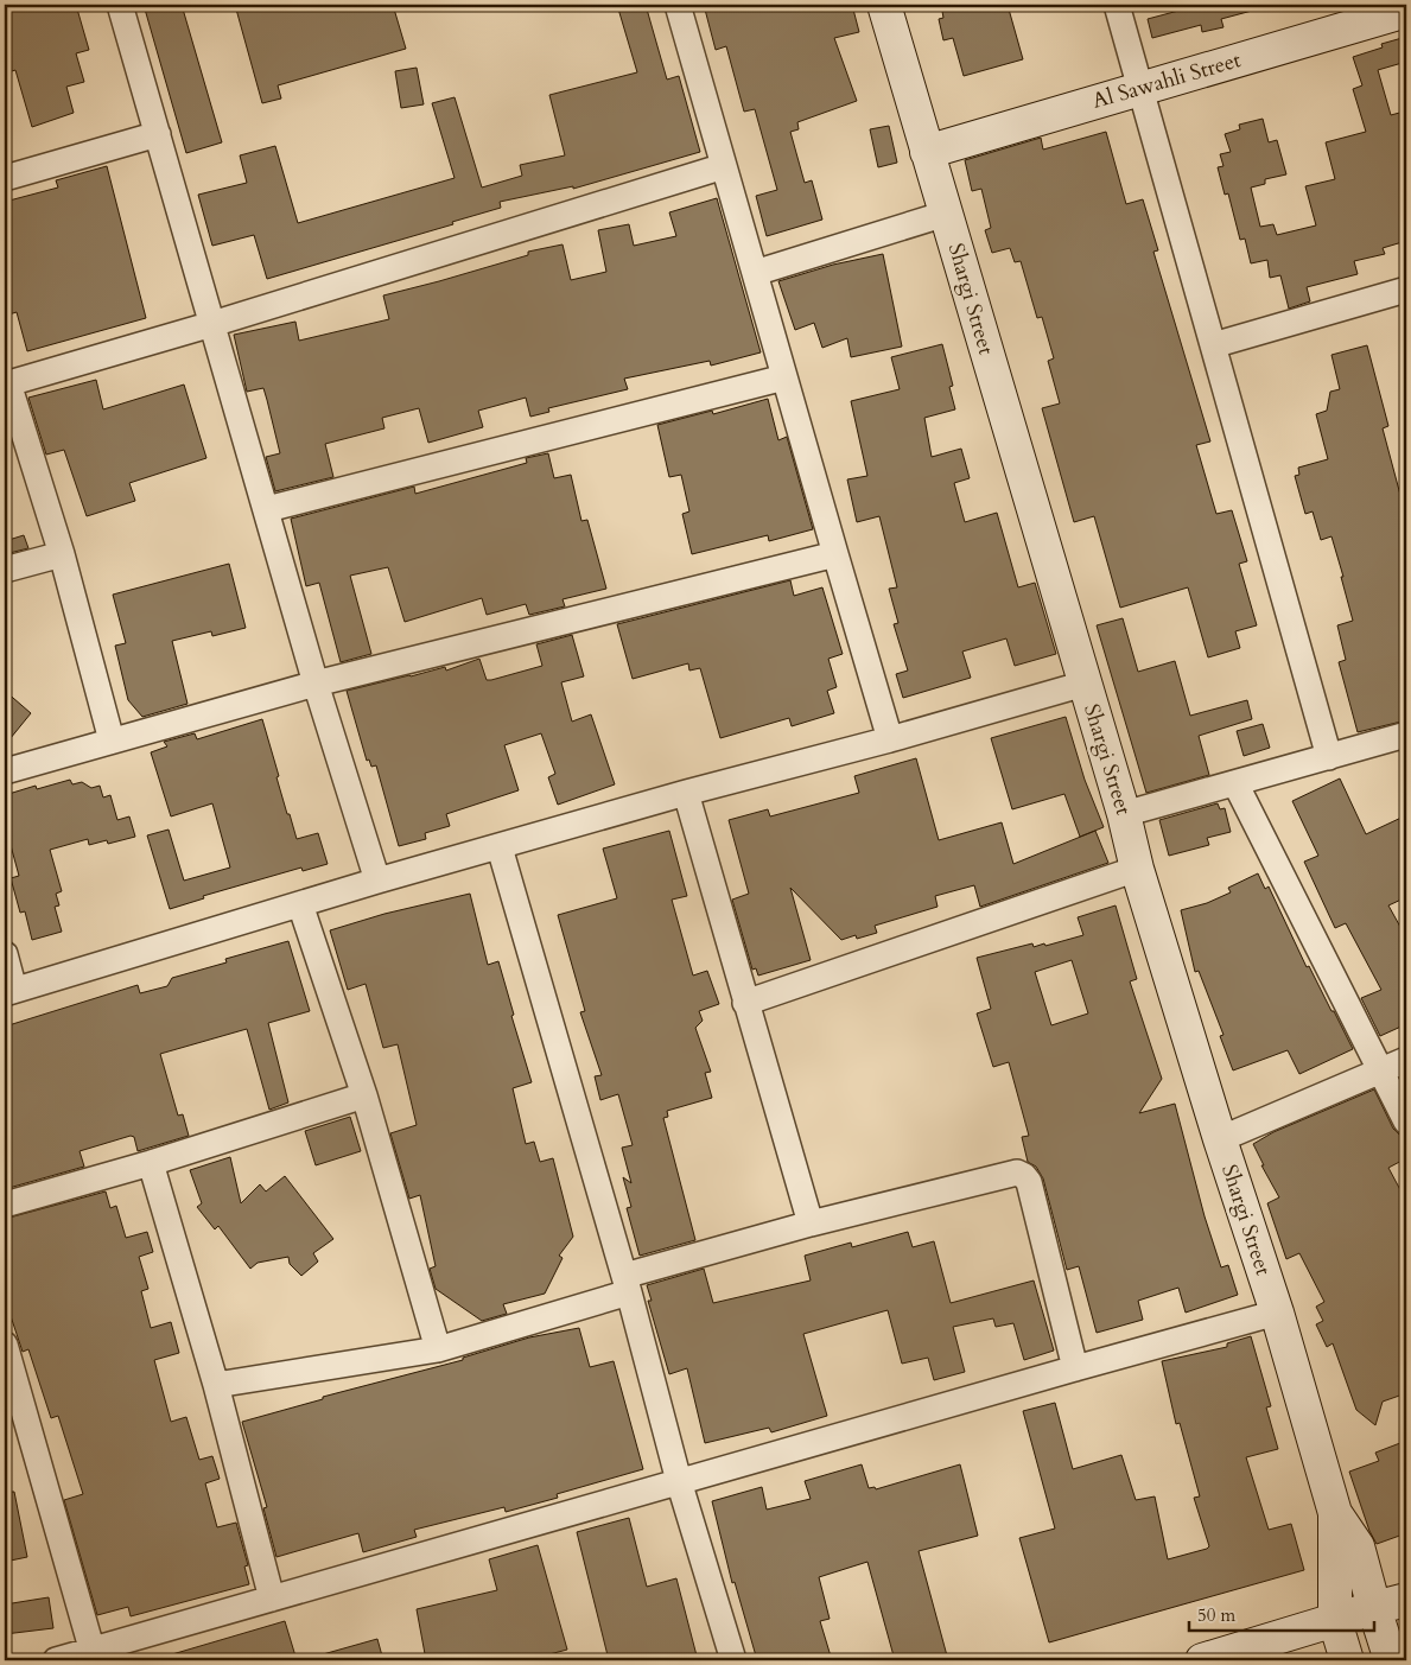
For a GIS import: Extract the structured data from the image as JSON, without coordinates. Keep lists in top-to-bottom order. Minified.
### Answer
{"streets":{"street":["Al Sawahli Street","Shargi Street"]},"crossings":[["Al Sawahli Street","Shargi Street"]],"scale_bar":"50 m"}
